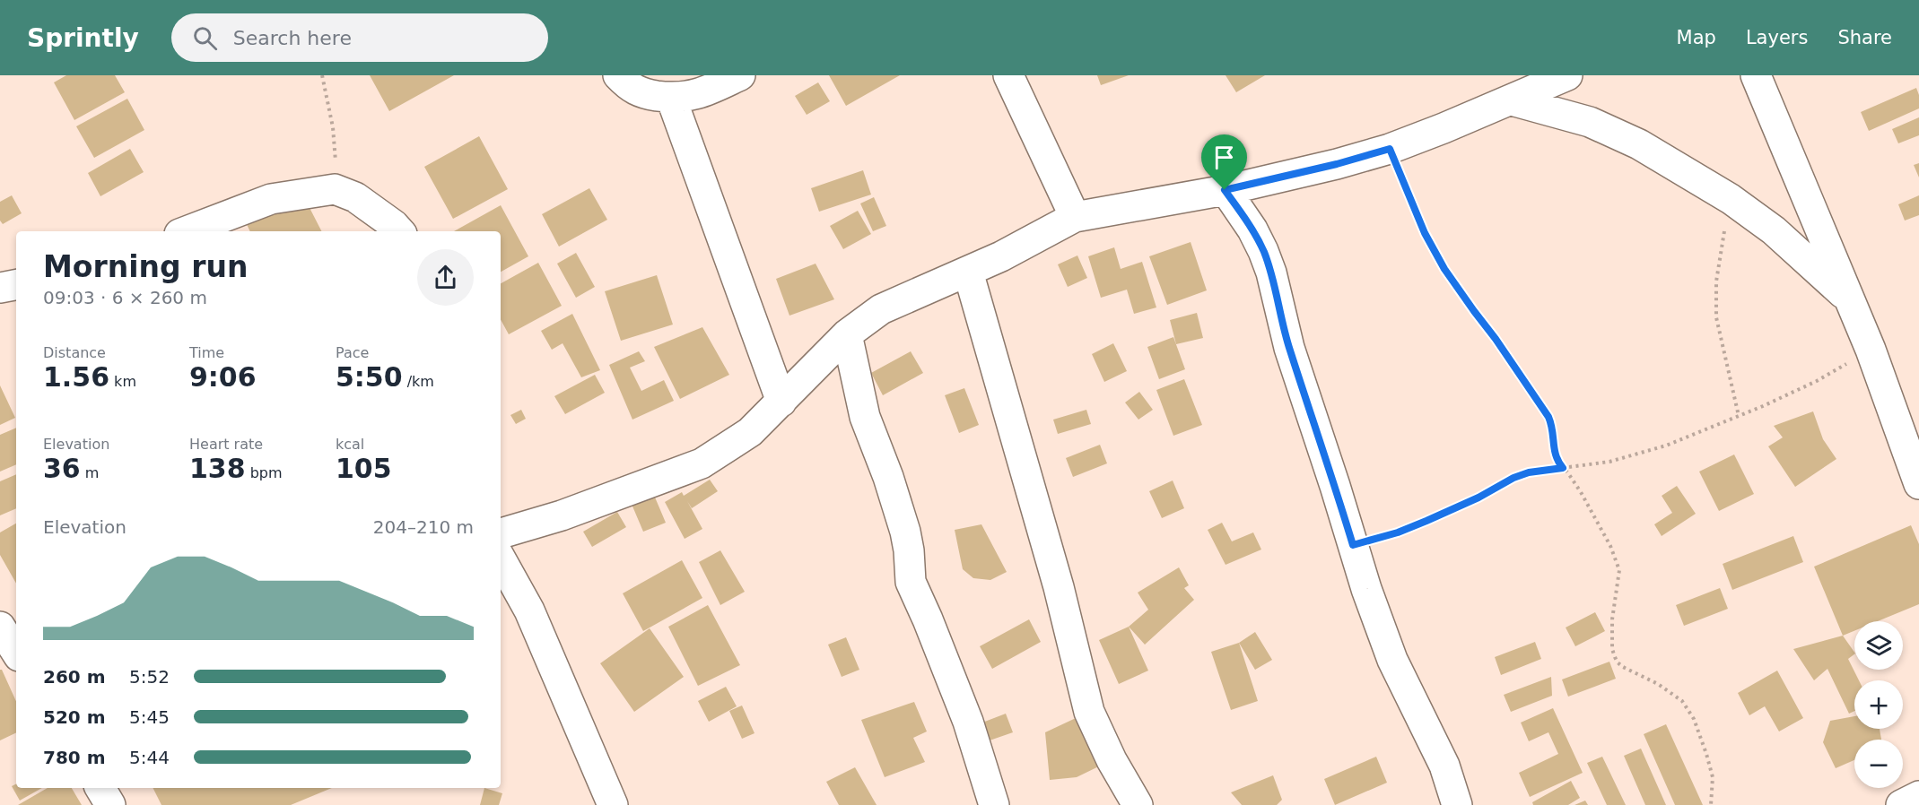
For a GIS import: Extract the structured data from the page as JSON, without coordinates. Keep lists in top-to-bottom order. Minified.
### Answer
{"page":{"header":"Sprintly","search":"Search here","nav":["Map","Layers","Share"],"heading":["Morning run","09:03 · 6 × 260 m"],"stats":[["Distance","1.56 km"],["Time","9:06"],["Pace","5:50 /km"],["Elevation","36 m"],["Heart rate","138 bpm"],["kcal","105"]],"chart":["Elevation","204–210 m"],"map_buttons":["+","−"],"list":[{"name":"260 m","note":"5:52"},{"name":"520 m","note":"5:45"},{"name":"780 m","note":"5:44"}]}}
